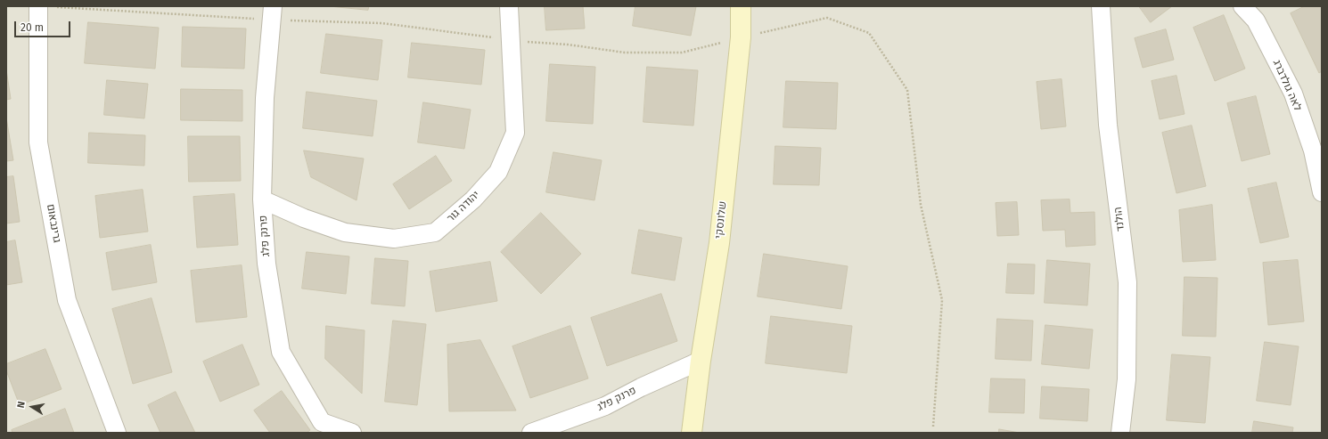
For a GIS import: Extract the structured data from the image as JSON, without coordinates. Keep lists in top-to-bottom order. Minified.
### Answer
{"streets":{"street":["לאה גולדברג","יהודה גור","הולנד","שלונסקי","גרינבאום","פרנק פלג"]},"crossings":[["יהודה גור","פרנק פלג"],["שלונסקי","פרנק פלג"]],"scale_bar":"20 m","north":"left"}
